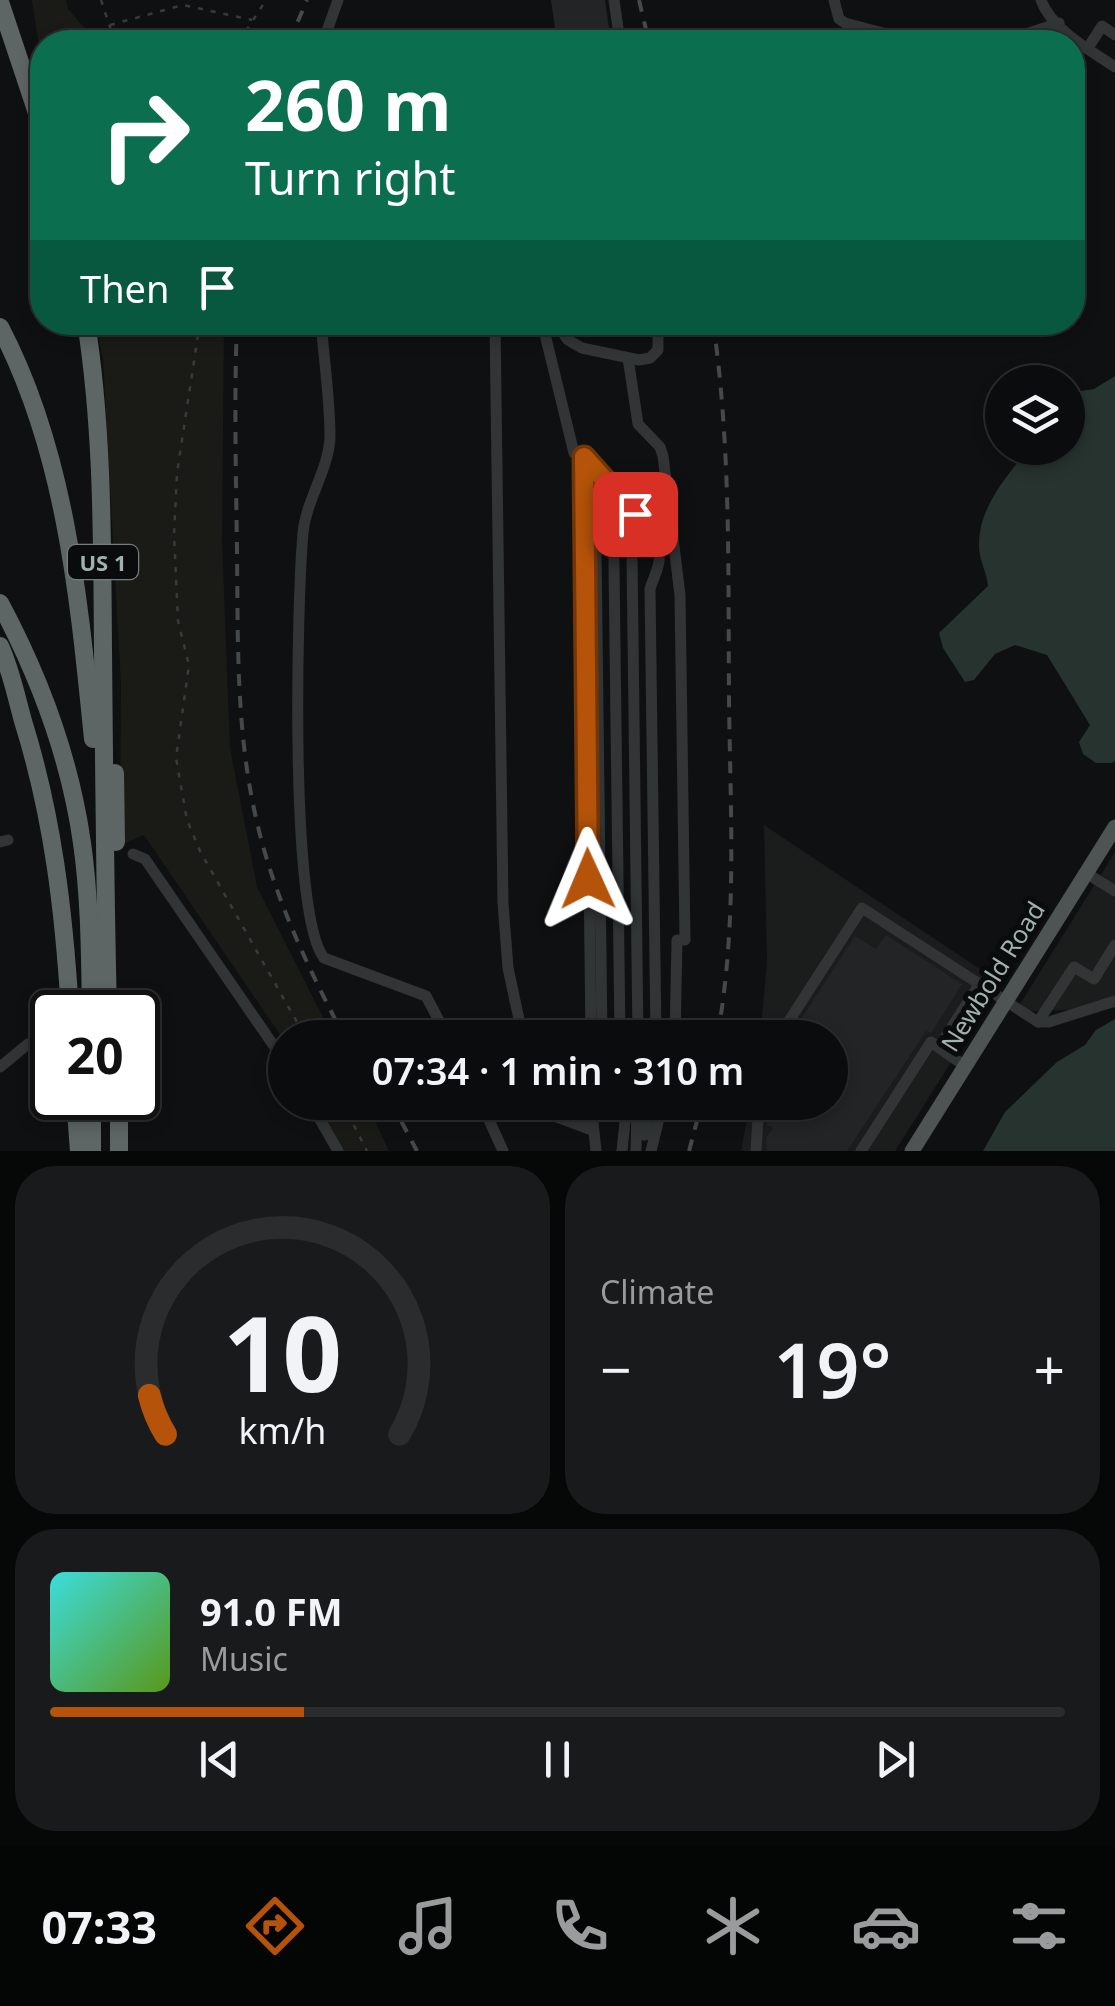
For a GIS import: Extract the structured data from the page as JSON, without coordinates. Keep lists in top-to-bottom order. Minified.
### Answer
{"streets":{"highway":["US 1"],"main road":["Newbold Road"]},"page":{"turn":["260 m","Turn right"],"then":"Then","limit":"20","trip":"07:34 · 1 min · 310 m","tile":"Climate","heat":["−","19°","+"],"song":["91.0 FM","Music"],"tabs":"07:33","gauge":["10","km/h"]}}
